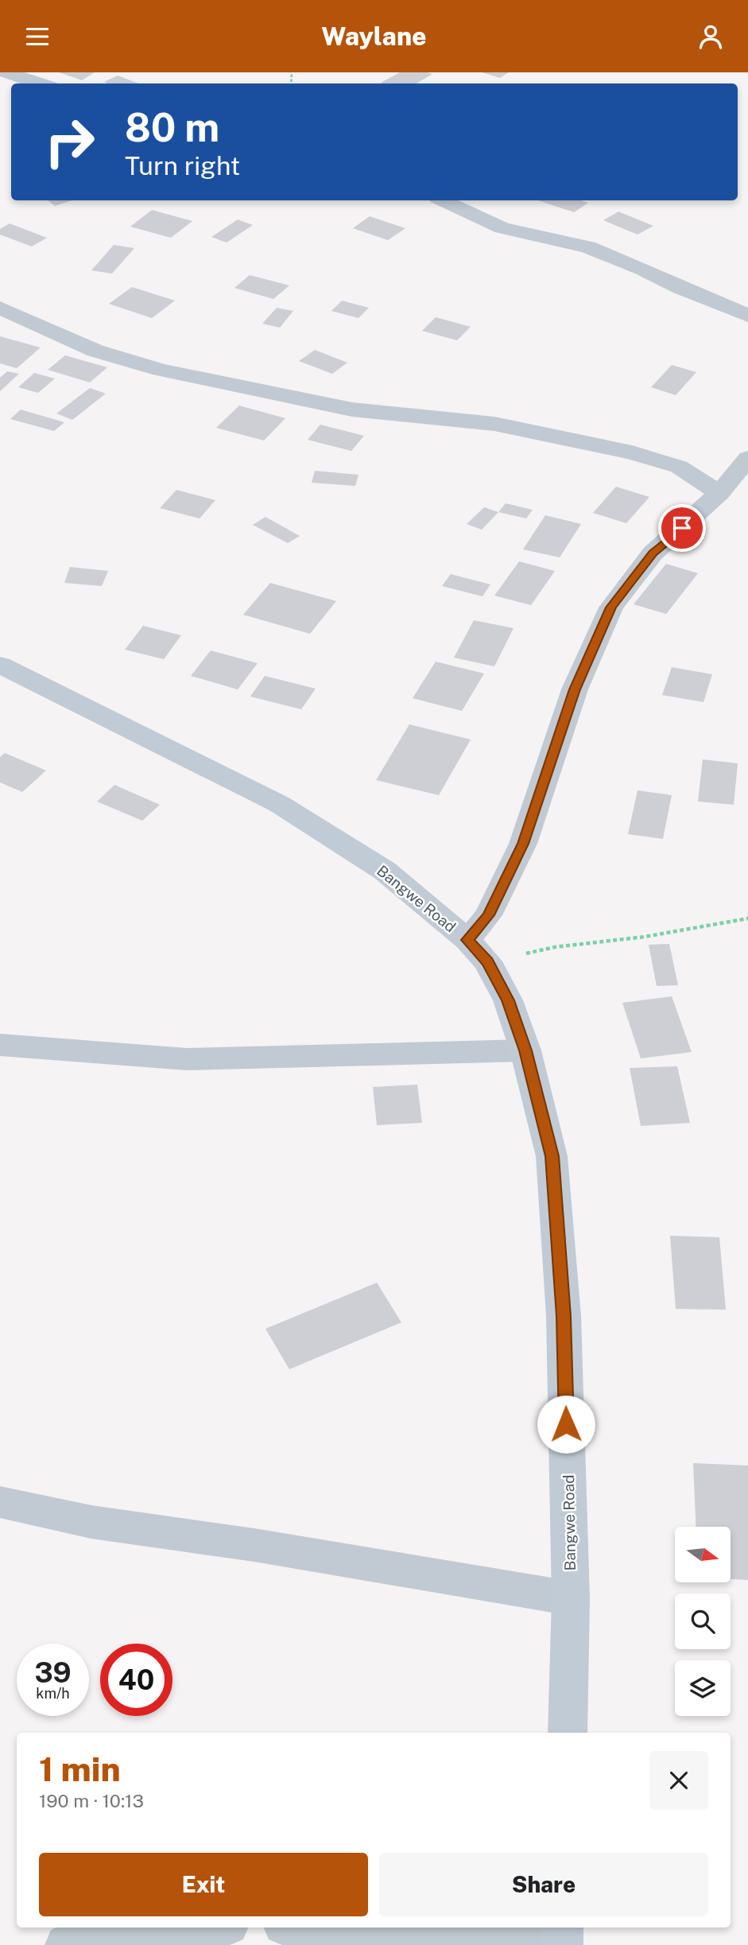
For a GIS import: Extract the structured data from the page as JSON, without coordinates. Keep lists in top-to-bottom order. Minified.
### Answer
{"streets":{"street":["Bangwe Road"]},"north":"right","page":{"header":"Waylane","turn":["80 m","Turn right"],"speed":"39 km/h","limit":"40","heading":["1 min","190 m · 10:13"],"buttons":["Exit","Share"]}}
